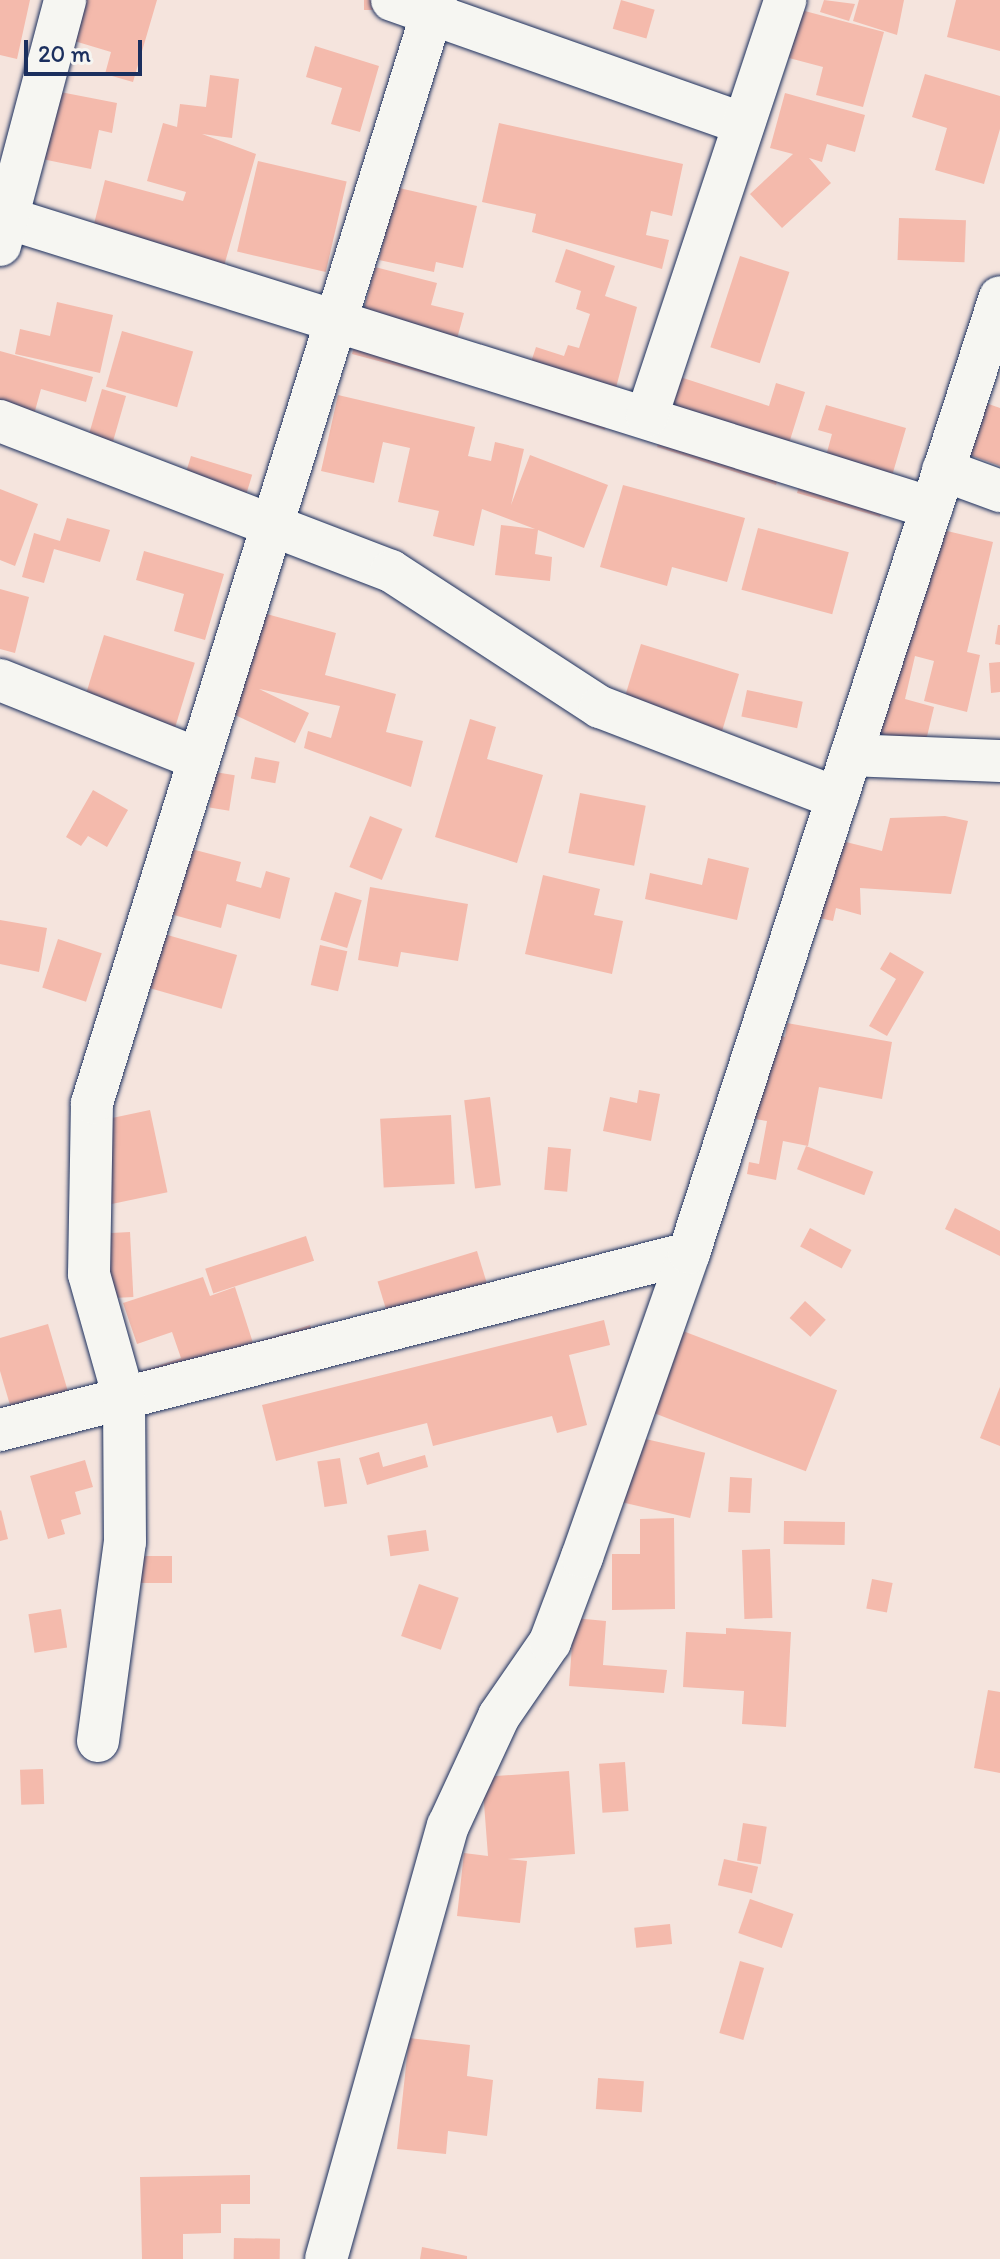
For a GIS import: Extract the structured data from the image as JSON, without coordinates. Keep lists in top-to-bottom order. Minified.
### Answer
{"scale_bar":"20 m"}
